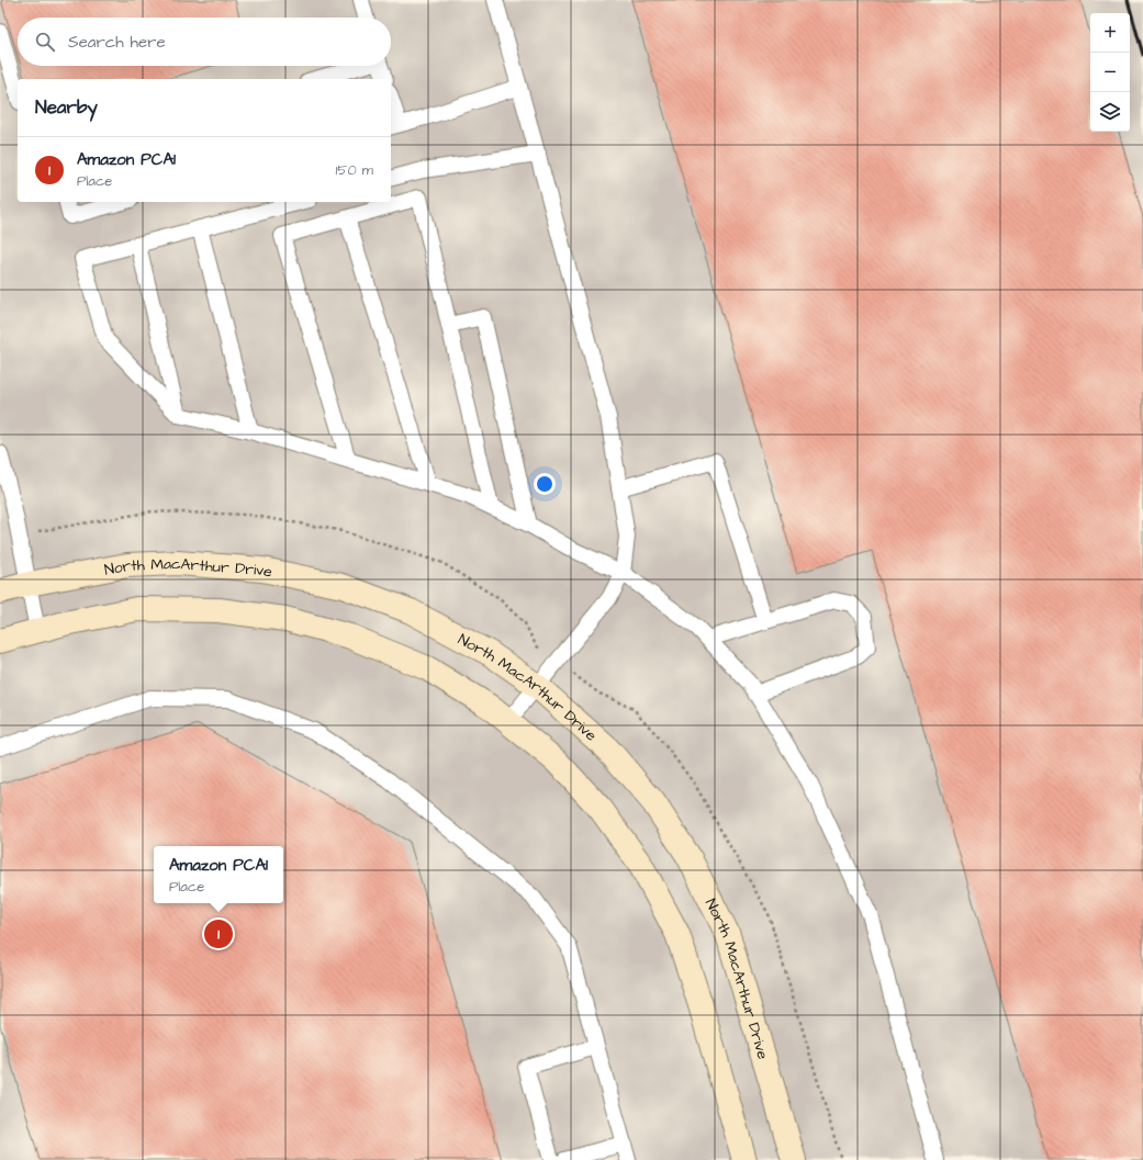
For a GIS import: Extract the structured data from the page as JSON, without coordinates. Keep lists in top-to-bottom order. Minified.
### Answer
{"streets":{"main road":["North MacArthur Drive"]},"page":{"map_buttons":["+","−"],"search":"Search here","heading":"Nearby","list":[{"mark":"1","name":"Amazon PCA1","note":"Place","value":"150 m"}],"popup":["Amazon PCA1","Place"],"pins":"1"}}
